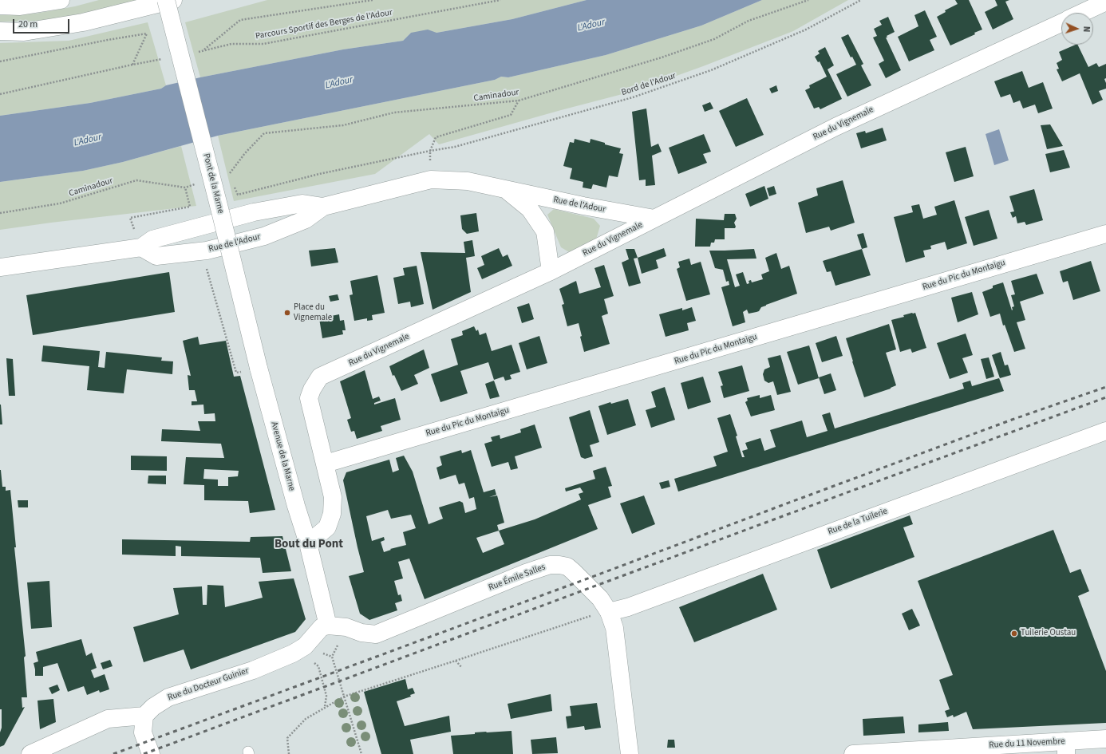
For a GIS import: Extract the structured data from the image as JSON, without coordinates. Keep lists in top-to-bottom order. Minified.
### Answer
{"streets":{"street":["Rue du Vignemale","Pont de la Marne","Rue de l'Adour","Rue du Pic du Montaigu","Avenue de la Marne","Rue de la Tuilerie","Rue Émile Salles","Rue du Docteur Guinier","Rue du 11 Novembre"],"path":["Parcours Sportif des Berges de l'Adour","Bord de l'Adour","Caminadour"]},"crossings":[["Caminadour","Rue de l'Adour"],["Rue du Vignemale","Rue de l'Adour"],["Rue du Vignemale","Rue du Pic du Montaigu"],["Rue du Vignemale","Avenue de la Marne"],["Pont de la Marne","Avenue de la Marne"],["Avenue de la Marne","Rue Émile Salles"],["Avenue de la Marne","Rue du Docteur Guinier"],["Rue de la Tuilerie","Rue Émile Salles"],["Rue Émile Salles","Rue du Docteur Guinier"]],"districts":["Bout du Pont"],"water":["L'Adour"],"places":["Place du Vignemale","Tuilerie Oustau"],"scale_bar":"20 m","north":"right"}
